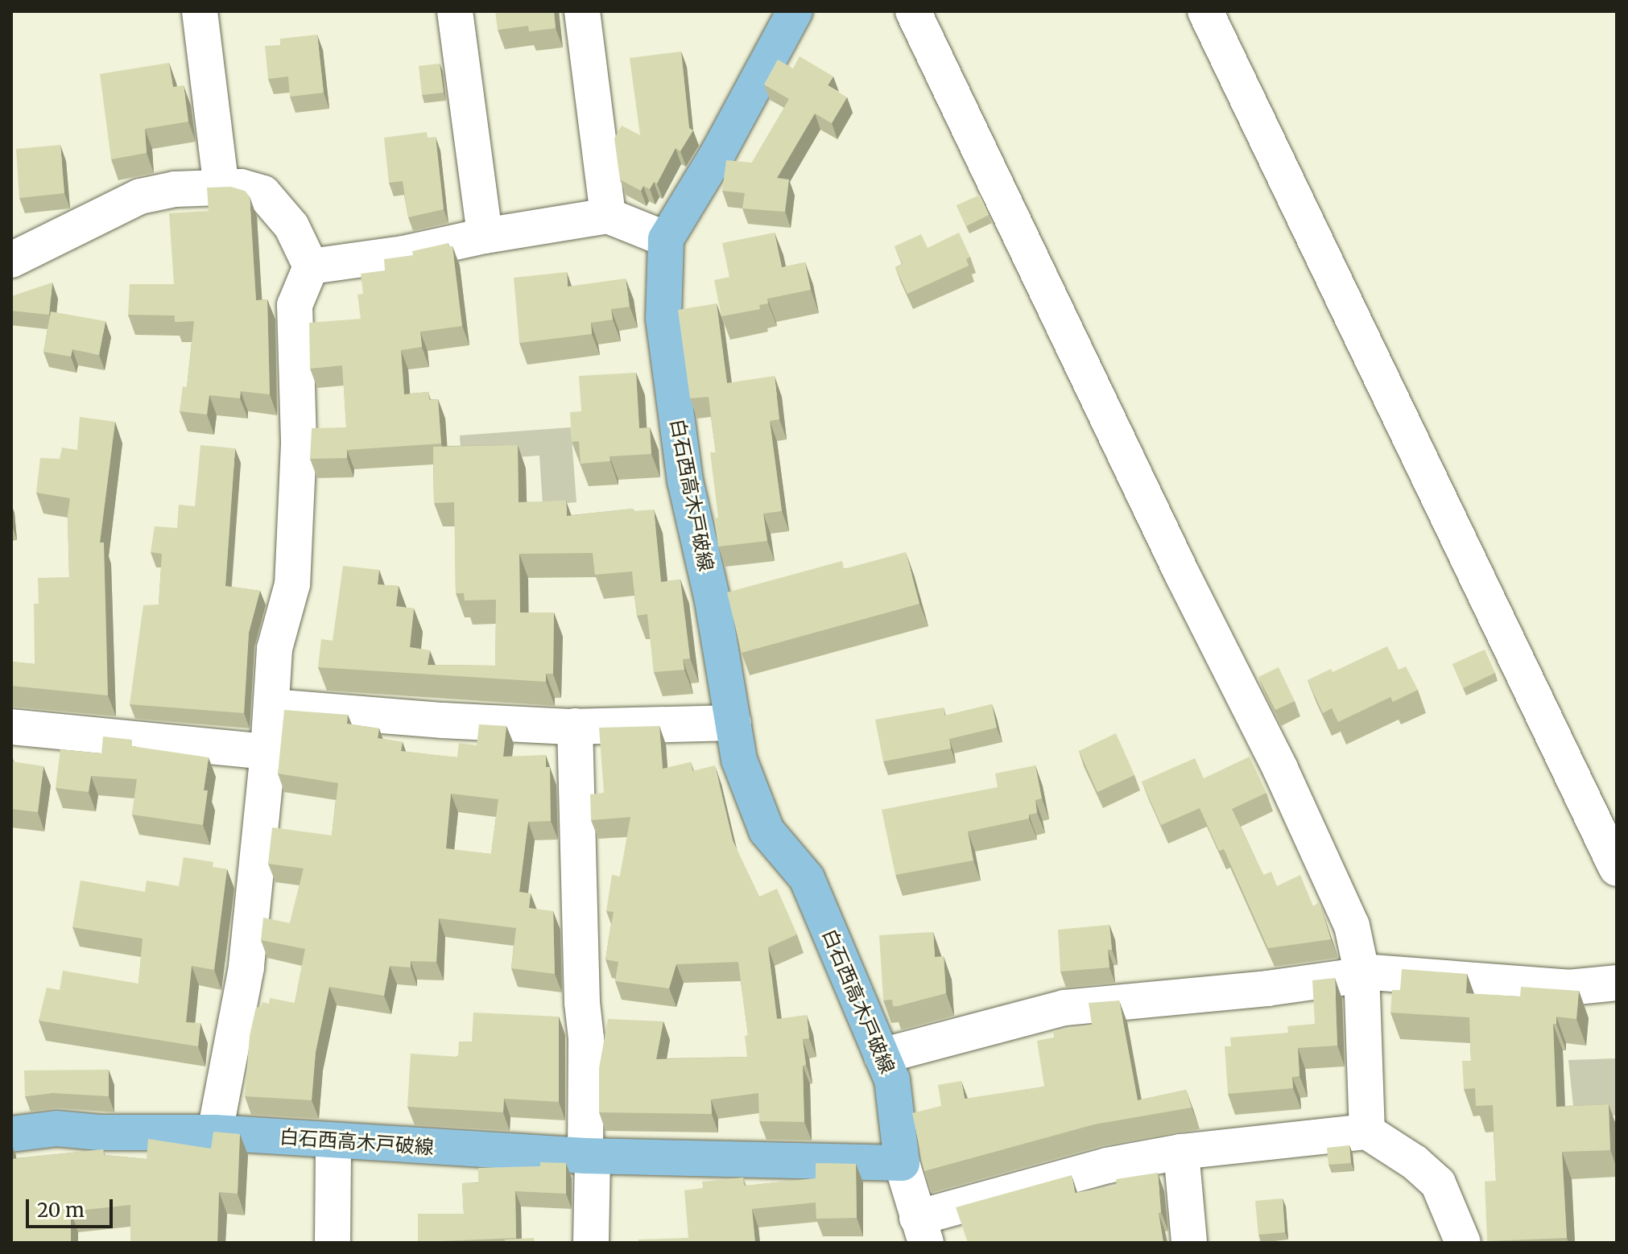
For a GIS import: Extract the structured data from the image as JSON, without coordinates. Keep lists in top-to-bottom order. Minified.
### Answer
{"streets":{"main road":["白石西高木戸破線"]},"scale_bar":"20 m"}
